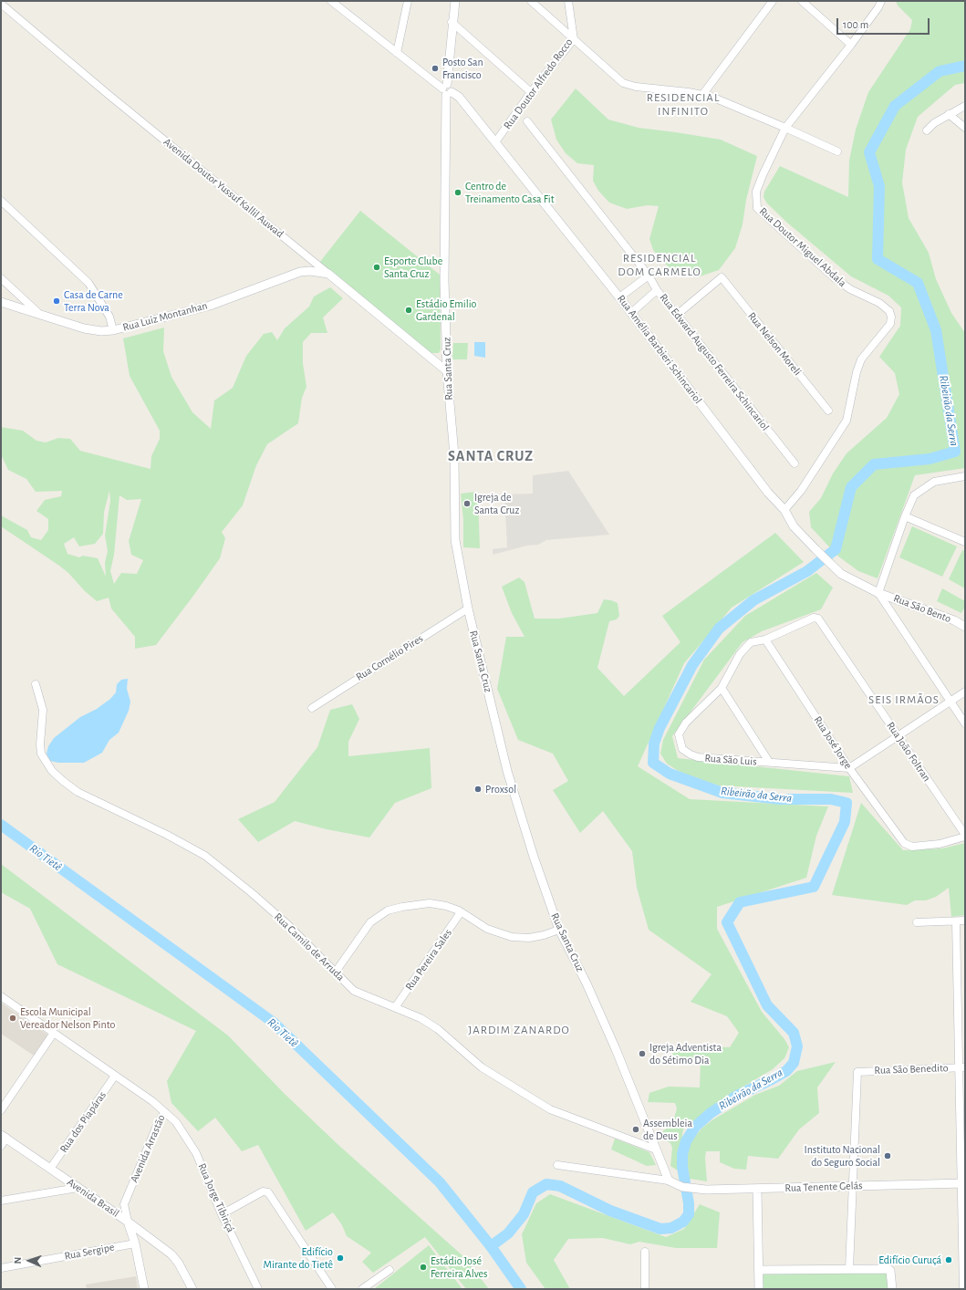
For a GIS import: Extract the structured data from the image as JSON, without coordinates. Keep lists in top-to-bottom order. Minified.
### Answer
{"streets":{"street":["Rua Doutor Alfredo Rocco","Avenida Doutor Yussuf Kallil Auwad","Rua Doutor Miguel Abdala","Rua Luiz Montanhan","Rua Nelson Moreli","Rua Amélia Barbieri Schincariol","Rua Edward Augusto Ferreira Schincariol","Rua Santa Cruz","Rua São Bento","Rua Cornélio Pires","Rua José Jorge","Rua João Foltran","Rua São Luis","Rua Camilo de Arruda","Rua Pereira Sales","Rua São Benedito","Rua dos Piapáras","Avenida Arrastão","Rua Tenente Gelás","Avenida Brasil","Rua Jorge Tibiriçá","Rua Sergipe"]},"crossings":[["Rua Doutor Alfredo Rocco","Rua Amélia Barbieri Schincariol"],["Avenida Doutor Yussuf Kallil Auwad","Rua Luiz Montanhan"],["Avenida Doutor Yussuf Kallil Auwad","Rua Santa Cruz"],["Rua Doutor Miguel Abdala","Rua Amélia Barbieri Schincariol"],["Rua Nelson Moreli","Rua Edward Augusto Ferreira Schincariol"],["Rua Amélia Barbieri Schincariol","Rua Santa Cruz"],["Rua Amélia Barbieri Schincariol","Rua São Bento"],["Rua Santa Cruz","Rua Cornélio Pires"],["Rua Santa Cruz","Rua Camilo de Arruda"],["Rua Santa Cruz","Rua Tenente Gelás"],["Rua José Jorge","Rua João Foltran"],["Rua José Jorge","Rua São Luis"],["Rua João Foltran","Rua São Luis"],["Rua Camilo de Arruda","Rua Pereira Sales"],["Rua São Benedito","Rua Tenente Gelás"],["Rua dos Piapáras","Avenida Arrastão"],["Rua dos Piapáras","Avenida Brasil"],["Avenida Arrastão","Avenida Brasil"],["Avenida Arrastão","Rua Jorge Tibiriçá"],["Avenida Brasil","Rua Sergipe"]],"districts":["RESIDENCIAL INFINITO","RESIDENCIAL DOM CARMELO","SANTA CRUZ","SEIS IRMÃOS","JARDIM ZANARDO"],"water":["Ribeirão da Serra","Rio Tietê"],"places":["Posto San Francisco","Centro de Treinamento Casa Fit","Esporte Clube Santa Cruz","Casa de Carne Terra Nova","Estádio Emilio Gardenal","Igreja de Santa Cruz","Proxsol","Escola Municipal Vereador Nelson Pinto","Igreja Adventista do Sétimo Dia","Assembleia de Deus","Instituto Nacional do Seguro Social","Edifício Mirante do Tietê","Edifício Curuçá","Estádio José Ferreira Alves"],"scale_bar":"100 m","north":"left"}
